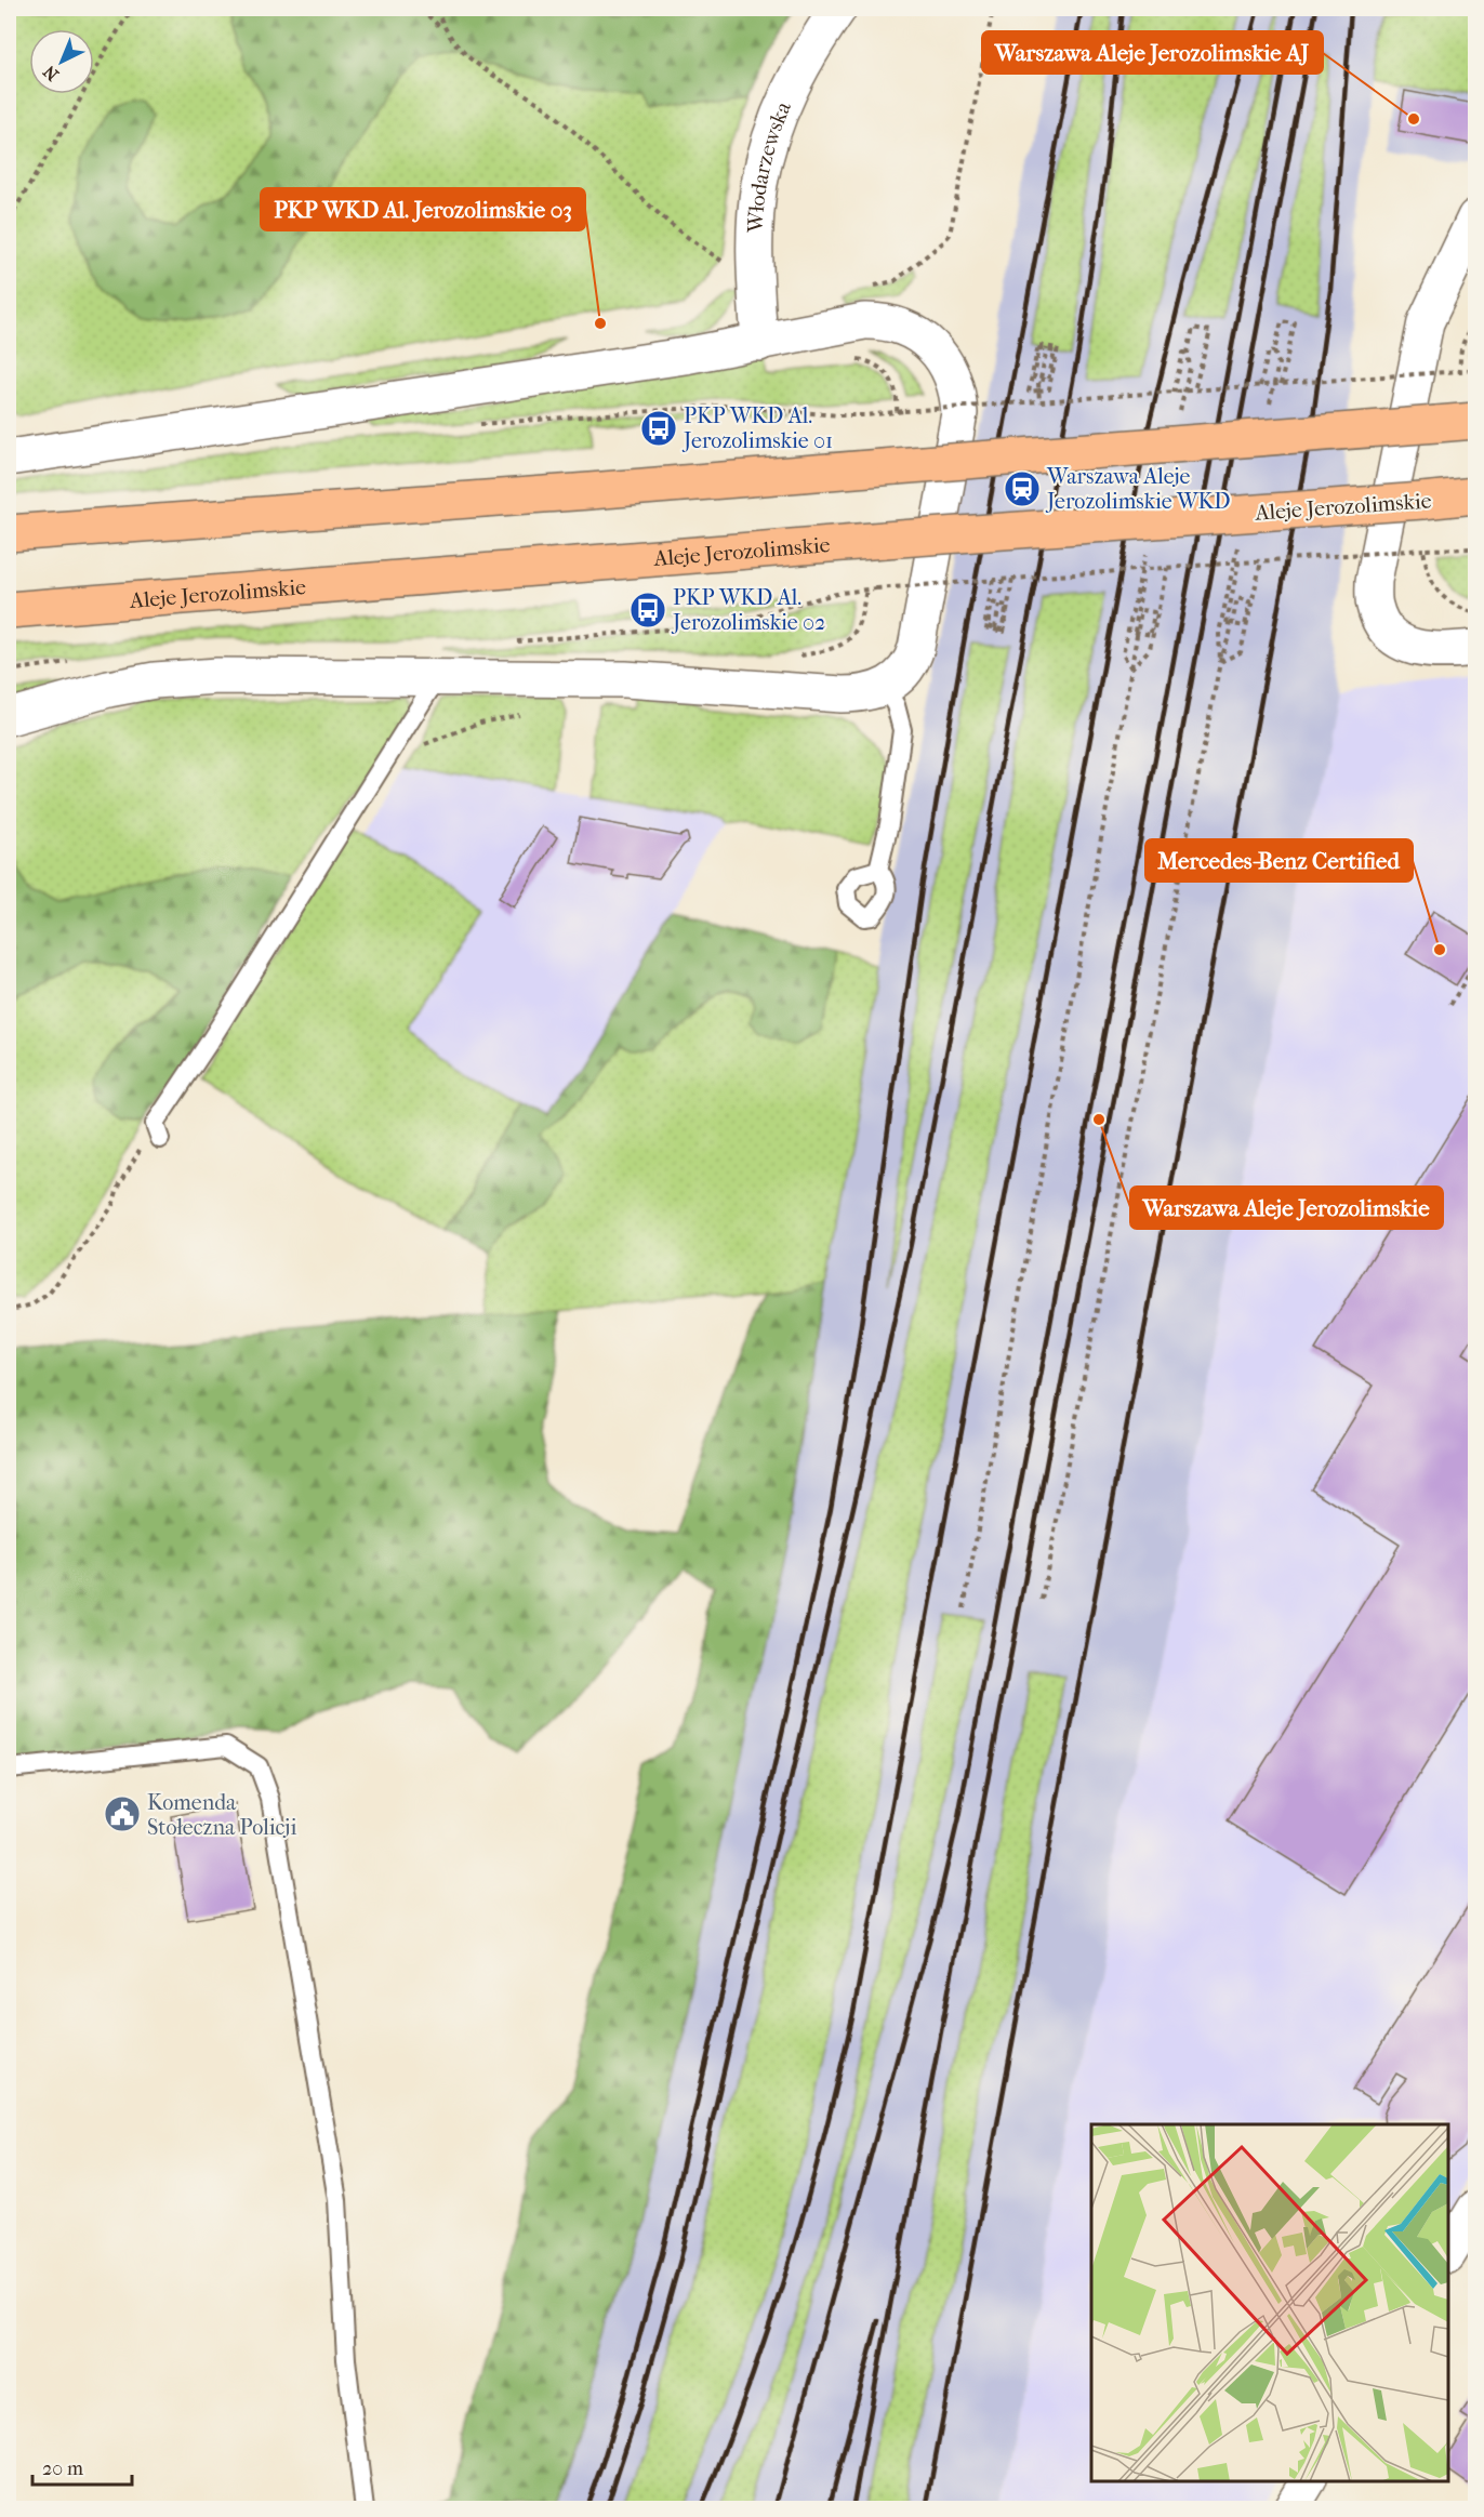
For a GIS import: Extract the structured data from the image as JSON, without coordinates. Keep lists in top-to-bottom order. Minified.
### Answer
{"streets":{"main road":["Aleje Jerozolimskie"],"street":["Włodarzewska"]},"places":{"other":["Warszawa Aleje Jerozolimskie AJ","PKP WKD Al. Jerozolimskie 03","Mercedes-Benz Certified","Warszawa Aleje Jerozolimskie"],"bus stop":["PKP WKD Al. Jerozolimskie 01","PKP WKD Al. Jerozolimskie 02"],"station":["Warszawa Aleje Jerozolimskie WKD"],"public building":["Komenda Stołeczna Policji"]},"scale_bar":"20 m","north":"bottom left"}
